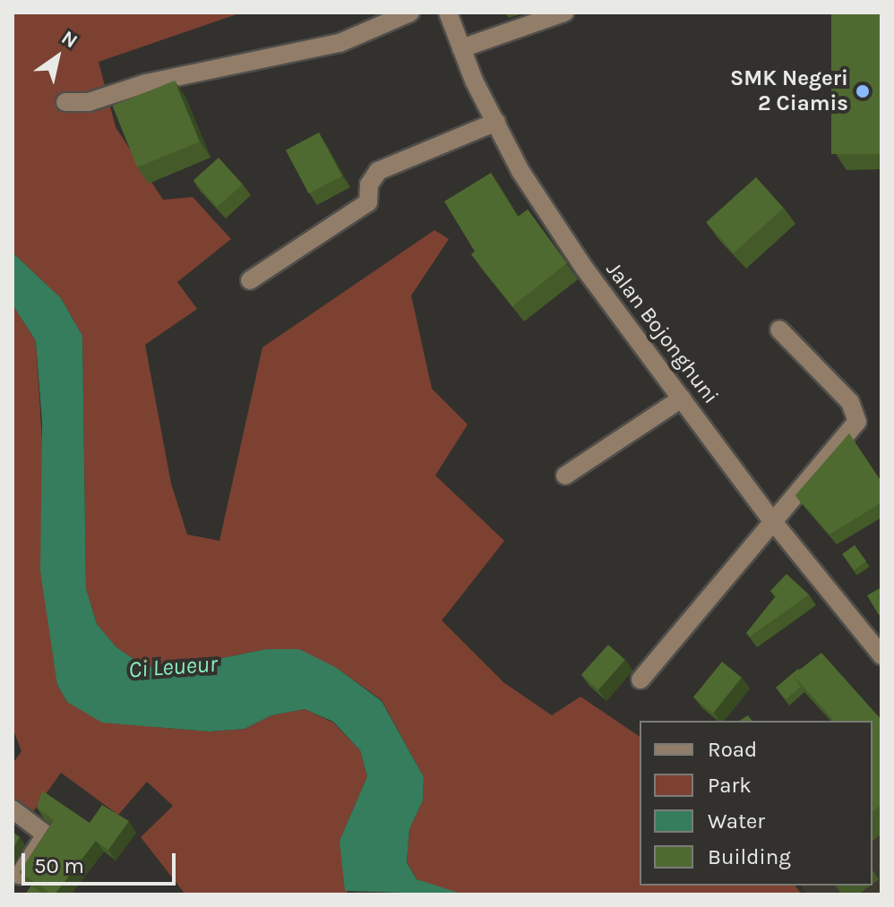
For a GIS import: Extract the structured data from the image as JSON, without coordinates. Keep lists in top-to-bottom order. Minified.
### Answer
{"streets":{"street":["Jalan Bojonghuni"]},"water":["Ci Leueur"],"places":["SMK Negeri 2 Ciamis"],"legend":["Road","Park","Water","Building"],"scale_bar":"50 m","north":"top right"}
